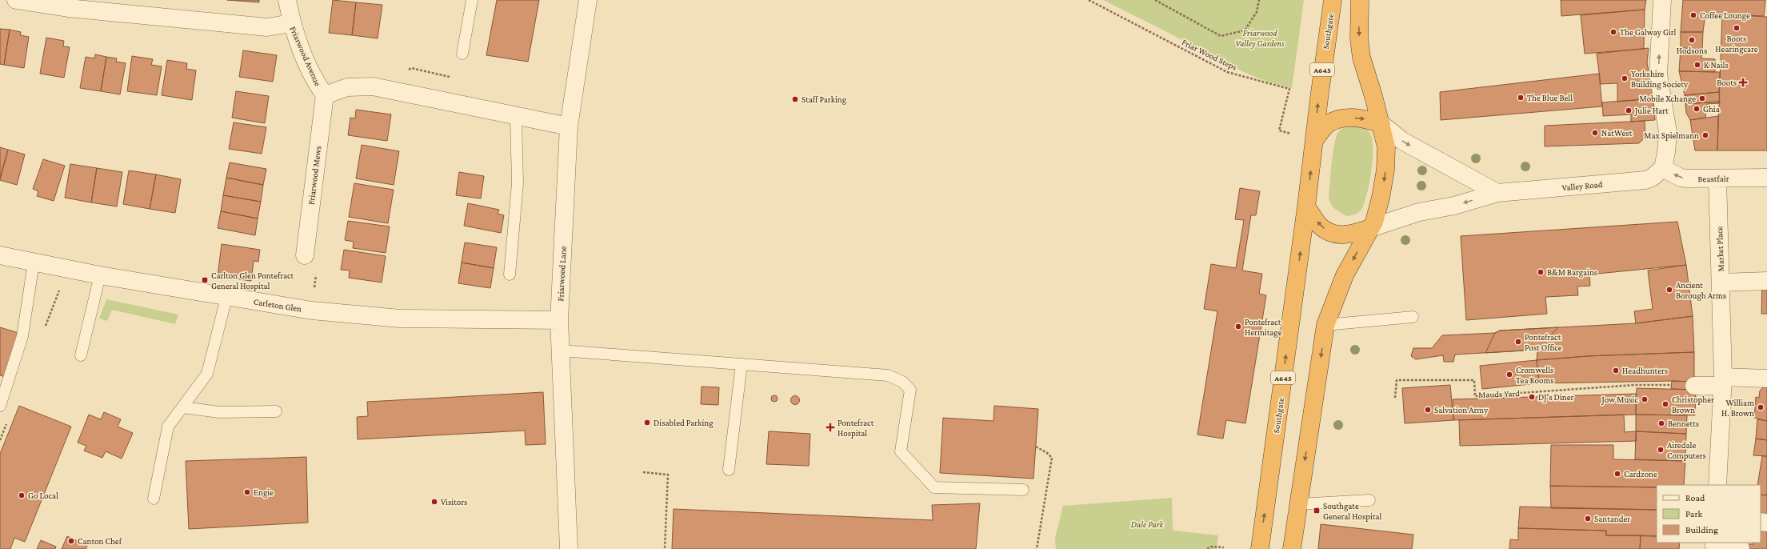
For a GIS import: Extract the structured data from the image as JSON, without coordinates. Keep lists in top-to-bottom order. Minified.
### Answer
{"streets":{"highway":["Southgate","A645"],"street":["Friarwood Avenue","Friarwood Mews","Beastfair","Valley Road","Market Place","Friarwood Lane","Carleton Glen"],"path":["Friar Wood Steps","Mauds Yard"]},"crossings":[["Southgate","Valley Road"],["Friarwood Avenue","Friarwood Mews"],["Friarwood Avenue","Friarwood Lane"],["Beastfair","Valley Road"],["Beastfair","Market Place"],["Friarwood Lane","Carleton Glen"]],"one_way":["Beastfair","Valley Road"],"parks":["Friarwood Valley Gardens","Dale Park"],"places":{"other":["Coffee Lounge","Boots Hearingcare","The Galway Girl","Hodsons","K Nails","Yorkshire Building Society","The Blue Bell","Mobile Xchange","Staff Parking","Ghia","Julie Hart","NatWest","Max Spielmann","B&M Bargains","Ancient Borough Arms","Pontefract Hermitage","Pontefract Post Office","Headhunters","Cromwells Tea Rooms","DJ's Diner","Jow Music","Christopher Brown","William H. Brown","Salvation Army","Disabled Parking","Bennetts","Airedale Computers","Cardzone","Engie","Go Local","Visitors","Santander","Canton Chef"],"health":["Boots","Pontefract Hospital"],"transit":["Carlton Glen Pontefract General Hospital","Southgate General Hospital"]},"legend":["Road","Park","Building"]}
